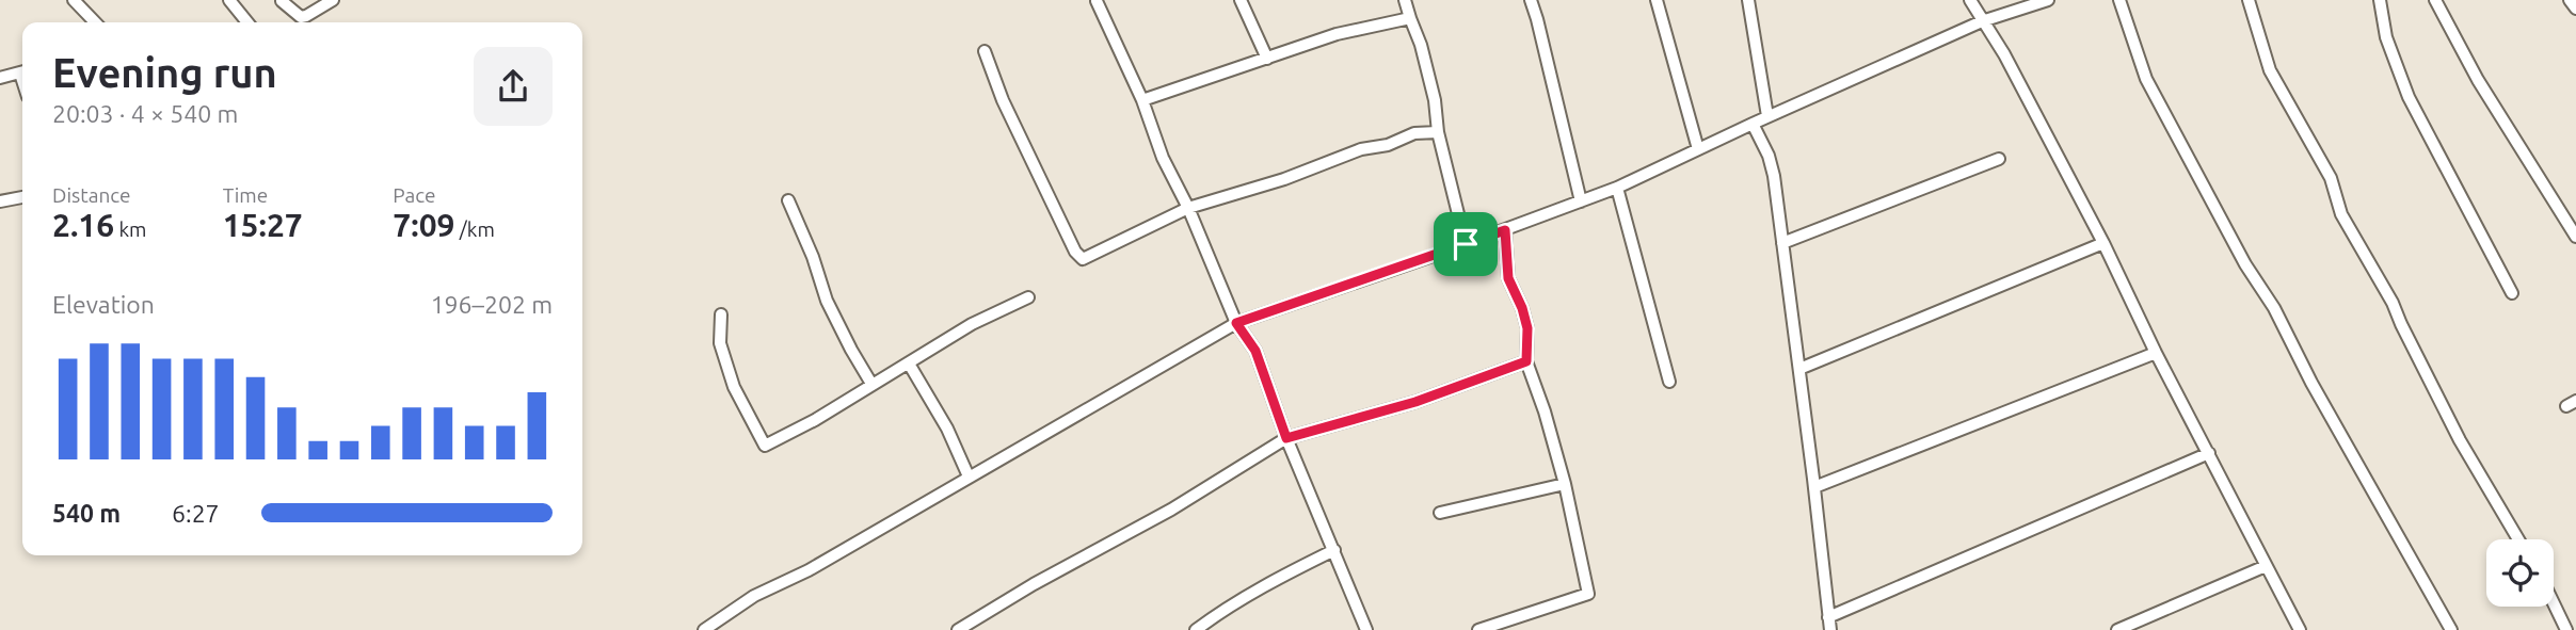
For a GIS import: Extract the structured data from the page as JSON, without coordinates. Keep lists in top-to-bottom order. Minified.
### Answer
{"page":{"heading":["Evening run","20:03 · 4 × 540 m"],"stats":[["Distance","2.16 km"],["Time","15:27"],["Pace","7:09 /km"]],"chart":["Elevation","196–202 m"],"list":[{"name":"540 m","note":"6:27"}]}}
